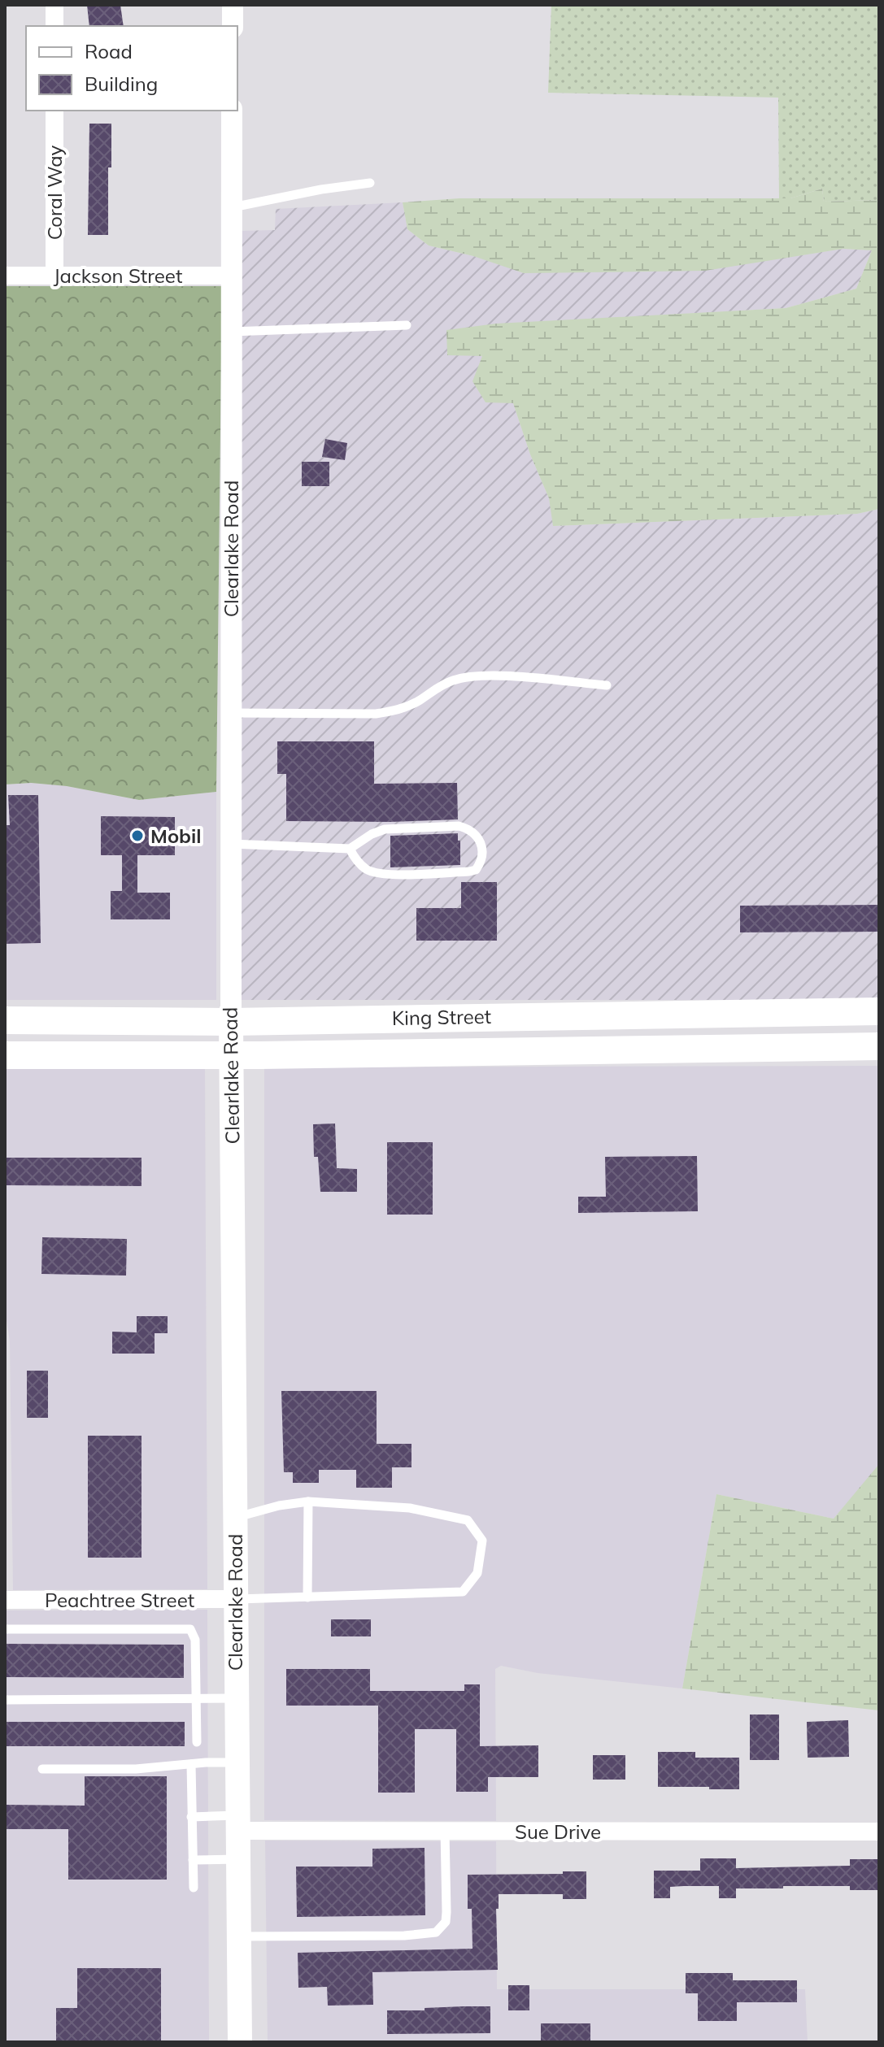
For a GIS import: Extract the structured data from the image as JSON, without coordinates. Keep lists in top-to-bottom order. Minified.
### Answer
{"streets":{"main road":["Clearlake Road","King Street"],"street":["Coral Way","Jackson Street","Peachtree Street","Sue Drive"]},"crossings":[["Coral Way","Jackson Street"],["Jackson Street","Clearlake Road"],["Clearlake Road","King Street"],["Clearlake Road","Peachtree Street"],["Clearlake Road","Sue Drive"]],"places":["Mobil"],"legend":["Road","Building"]}
